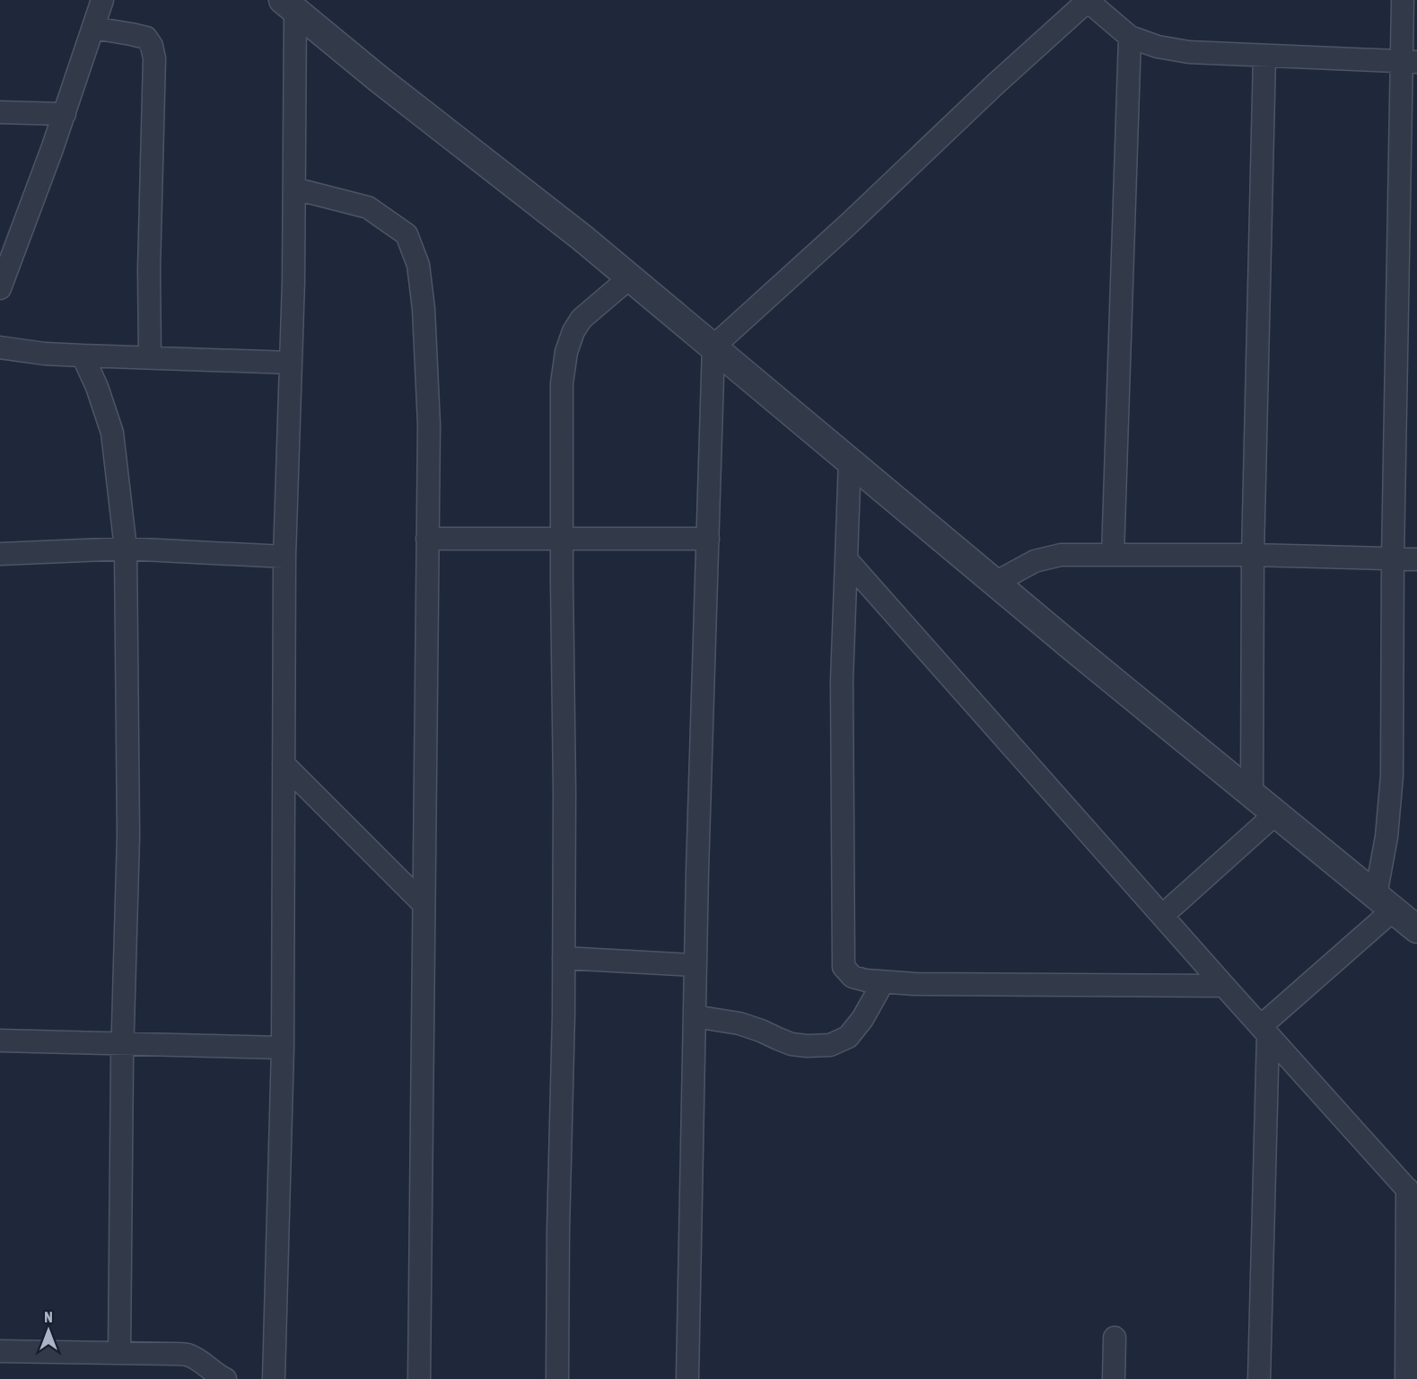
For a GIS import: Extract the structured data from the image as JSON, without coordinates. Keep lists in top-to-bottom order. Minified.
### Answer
{"north":"top"}
